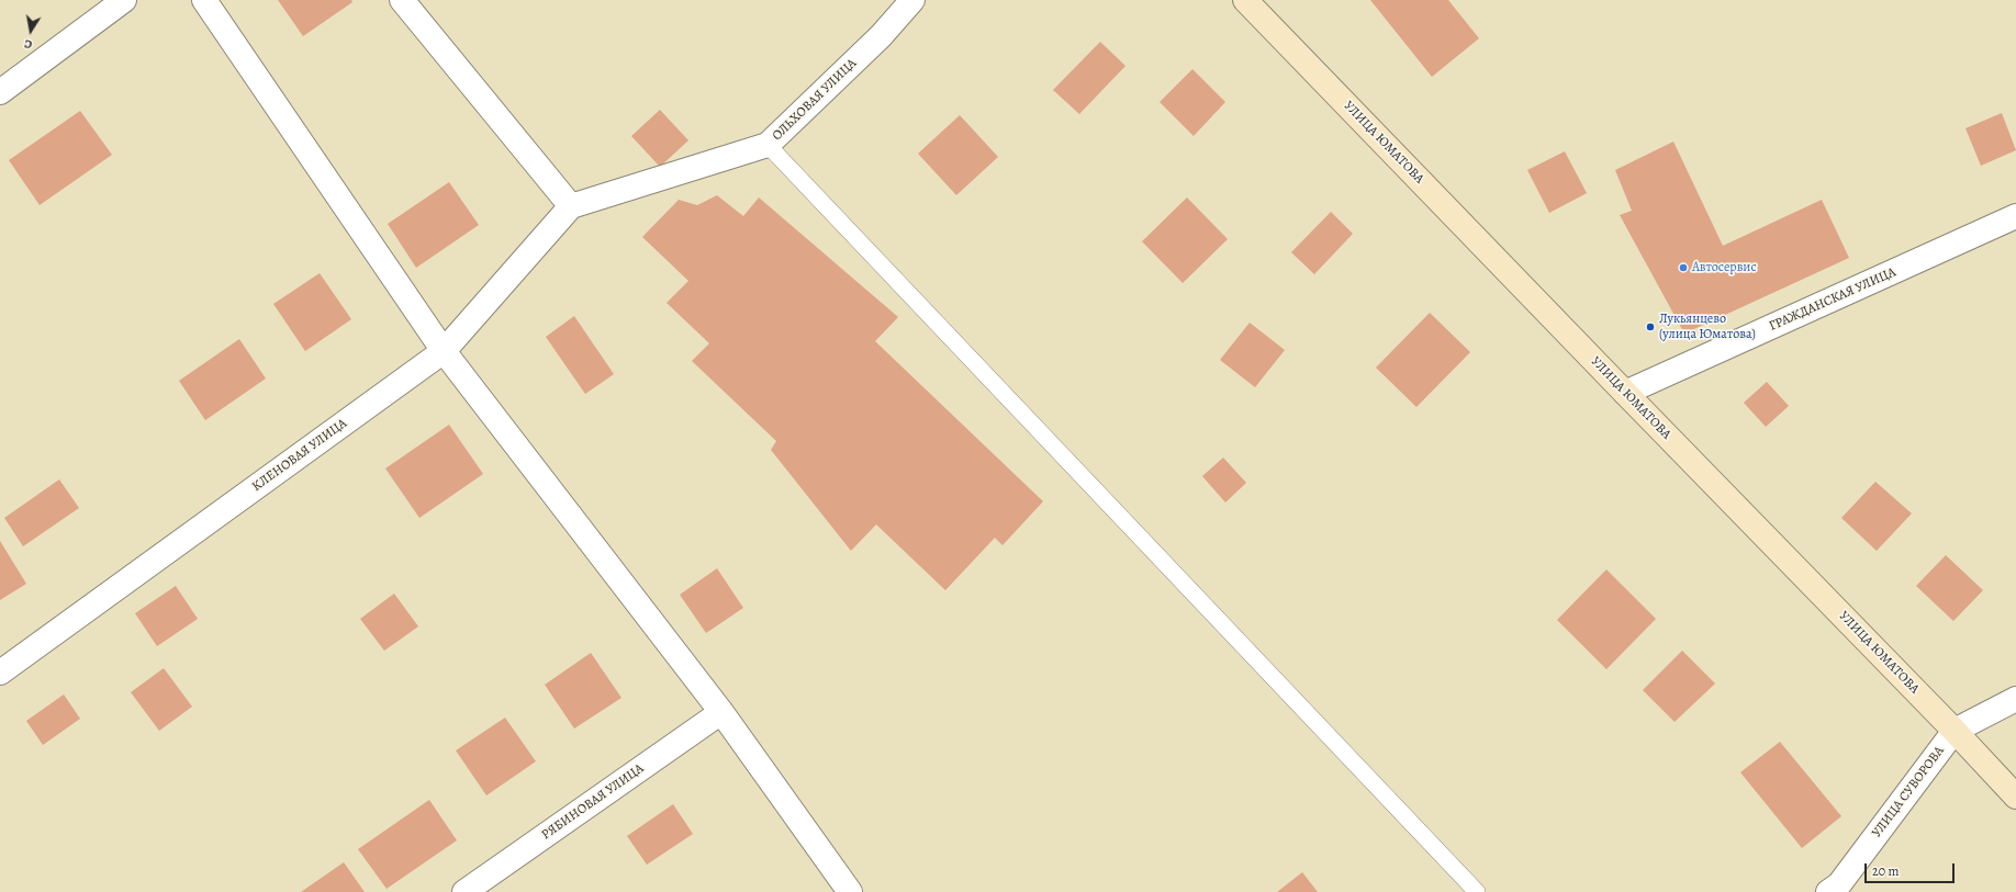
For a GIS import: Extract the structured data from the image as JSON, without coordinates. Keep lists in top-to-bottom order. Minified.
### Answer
{"streets":{"main road":["УЛИЦА ЮМАТОВА"],"street":["ОЛЬХОВАЯ УЛИЦА","ГРАЖДАНСКАЯ УЛИЦА","КЛЕНОВАЯ УЛИЦА","УЛИЦА СУВОРОВА","РЯБИНОВАЯ УЛИЦА"]},"crossings":[["ОЛЬХОВАЯ УЛИЦА","КЛЕНОВАЯ УЛИЦА"],["УЛИЦА ЮМАТОВА","ГРАЖДАНСКАЯ УЛИЦА"],["УЛИЦА ЮМАТОВА","УЛИЦА СУВОРОВА"]],"places":["Автосервис","Лукьянцево (улица Юматова)"],"scale_bar":"20 m","north":"bottom"}
